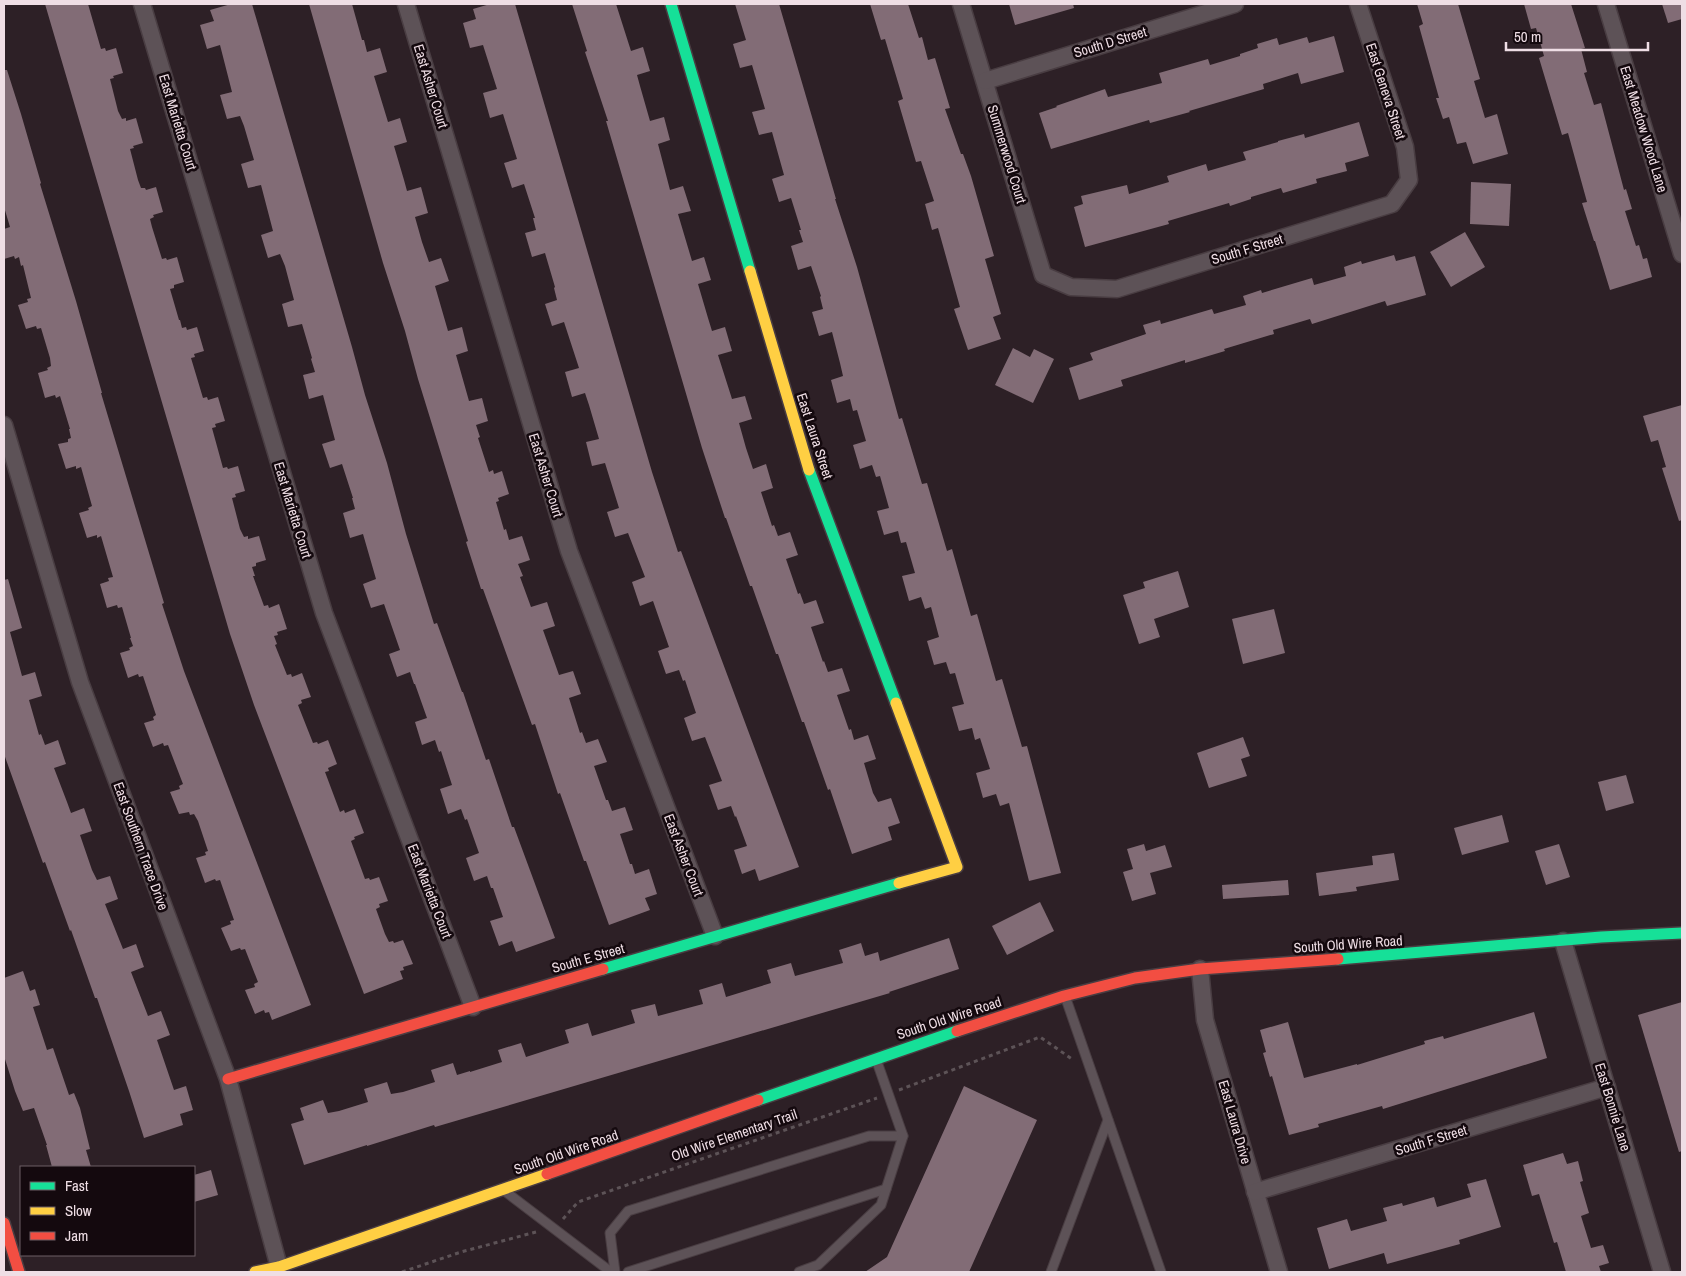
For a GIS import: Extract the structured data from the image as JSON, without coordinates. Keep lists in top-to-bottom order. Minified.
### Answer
{"streets":{"street":["South D Street","East Asher Court","East Geneva Street","East Marietta Court","East Meadow Wood Lane","Summerwood Court","South F Street","East Laura Street","East Southern Trace Drive","South Old Wire Road","South E Street","East Bonnie Lane","East Laura Drive"],"path":["Old Wire Elementary Trail"]},"crossings":[["South D Street","Summerwood Court"],["East Asher Court","South E Street"],["East Geneva Street","South F Street"],["East Marietta Court","South E Street"],["Summerwood Court","South F Street"],["South F Street","East Bonnie Lane"],["South F Street","East Laura Drive"],["East Laura Street","South E Street"],["East Southern Trace Drive","South Old Wire Road"],["East Southern Trace Drive","South E Street"],["South Old Wire Road","East Bonnie Lane"],["South Old Wire Road","East Laura Drive"]],"legend":["Fast","Slow","Jam"],"scale_bar":"50 m"}
